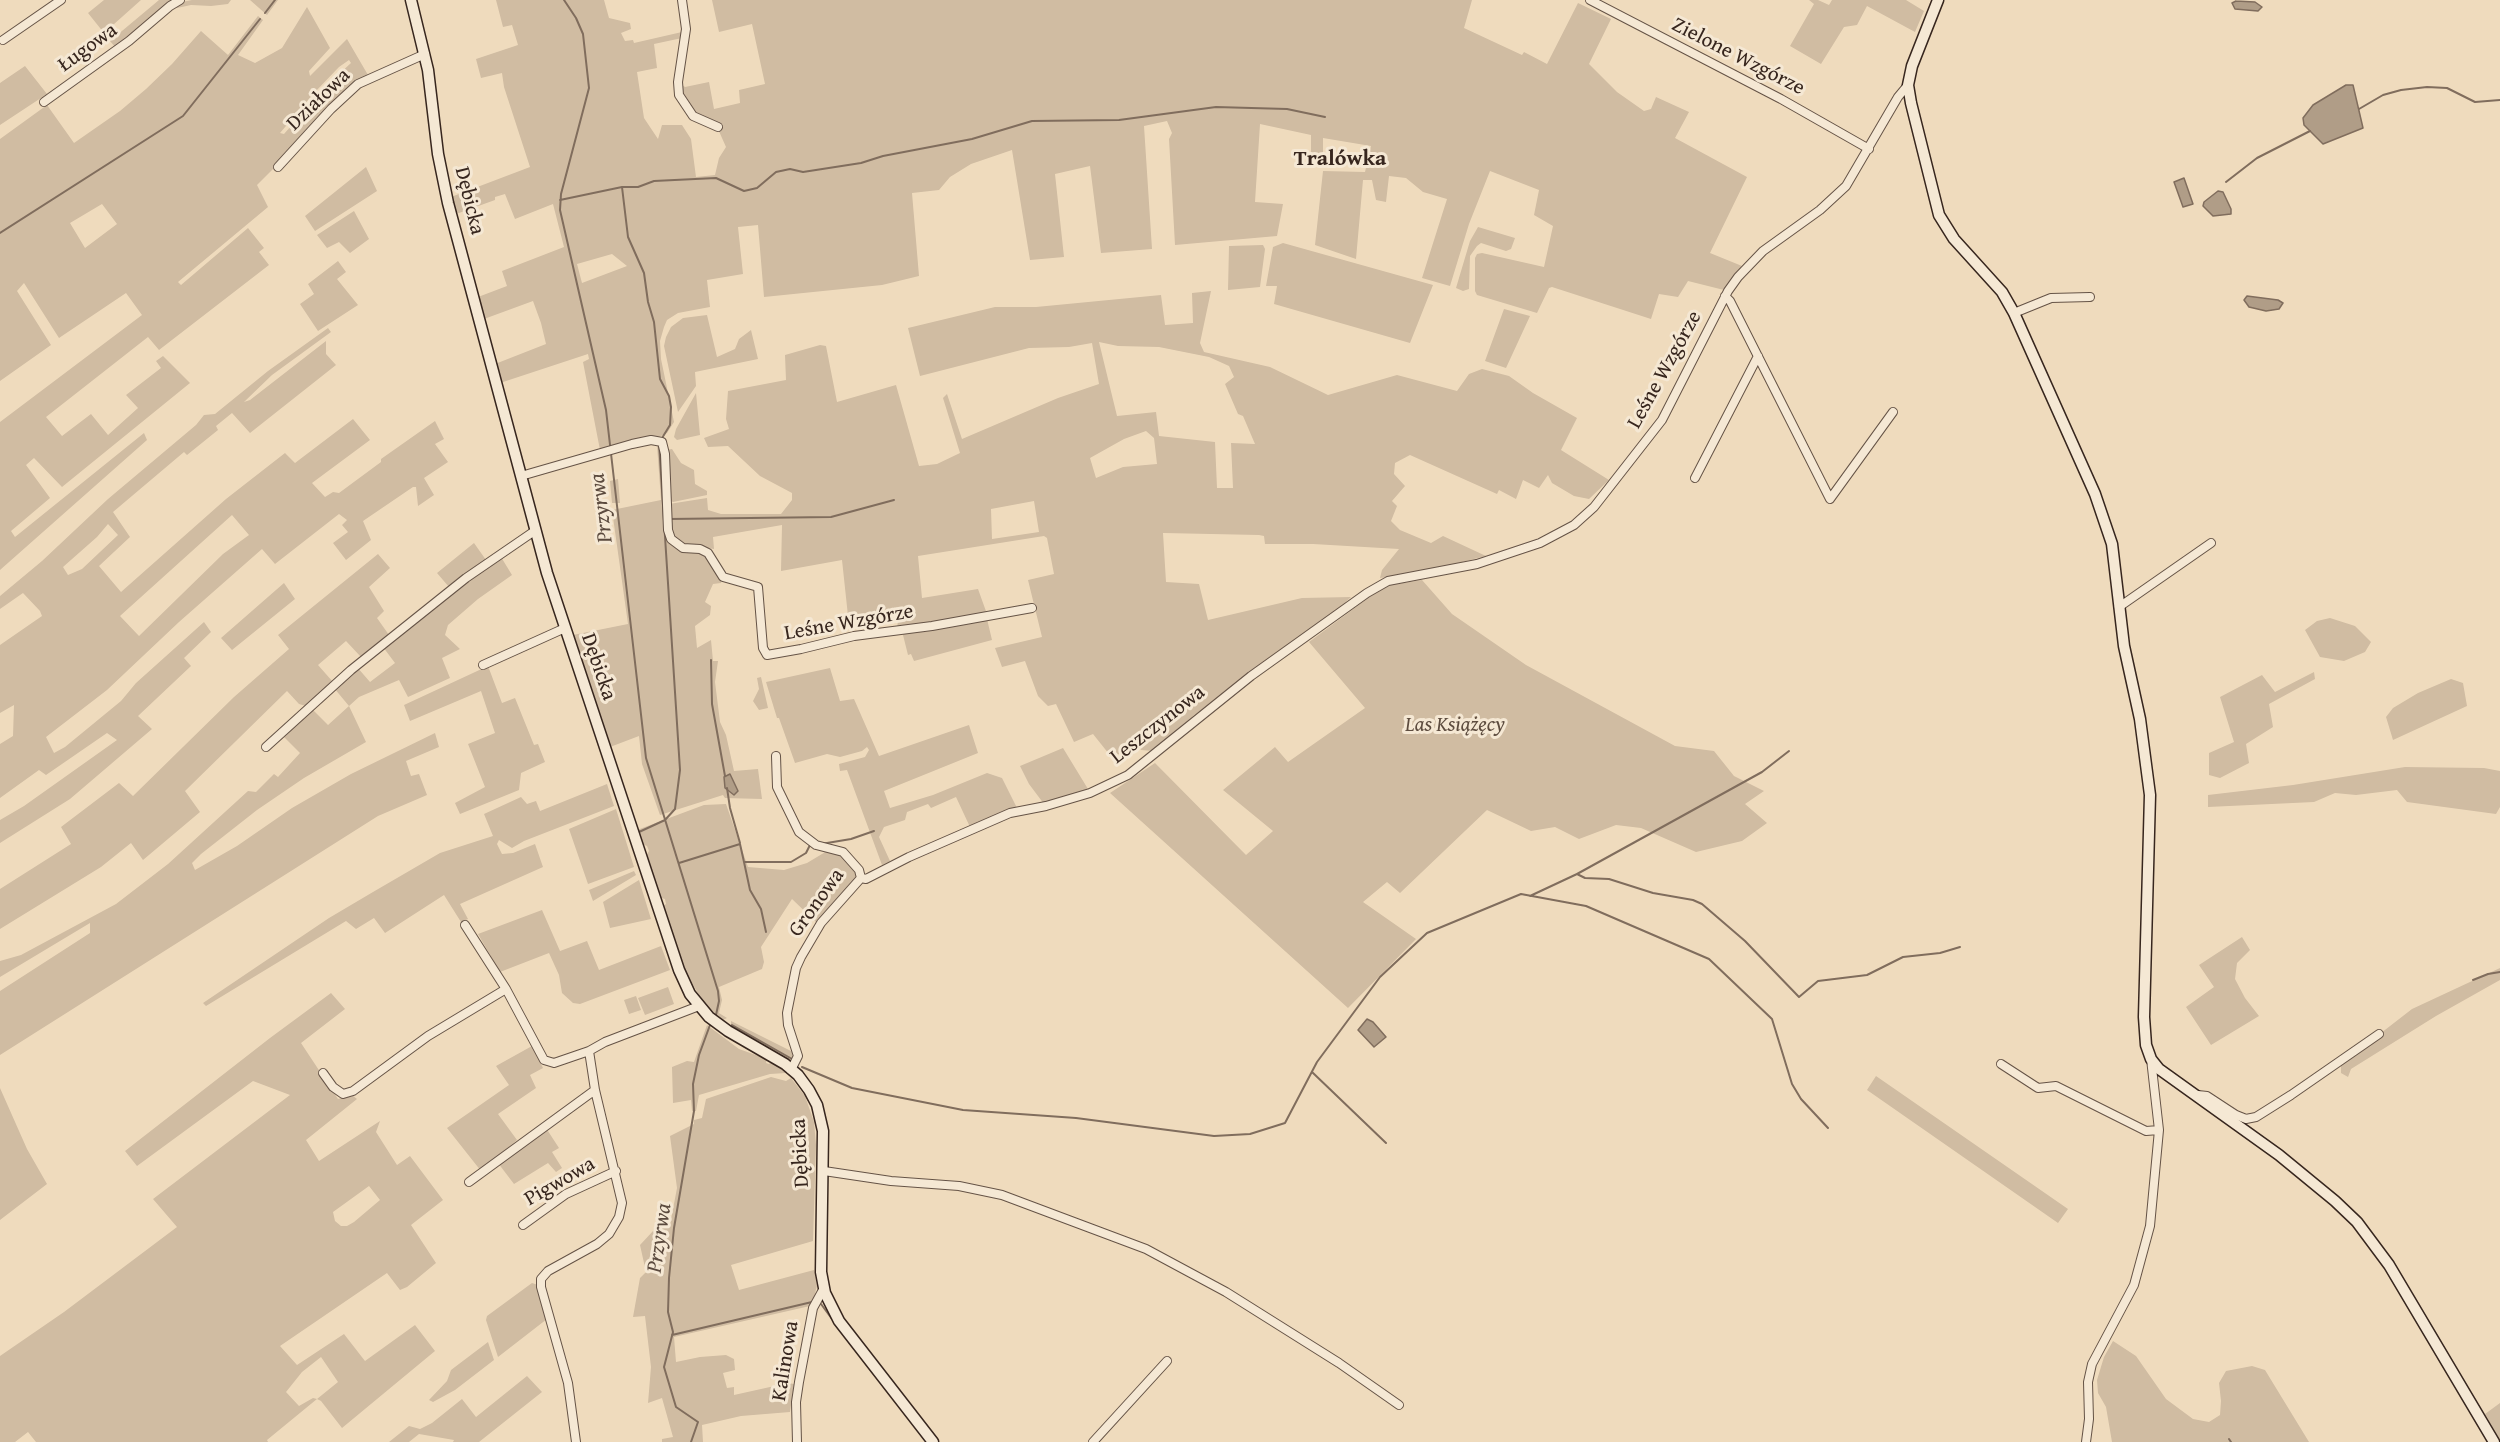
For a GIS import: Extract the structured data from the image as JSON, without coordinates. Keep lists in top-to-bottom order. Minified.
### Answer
{"streets":{"street":["Ługowa","Zielone Wzgórze","Działowa","Dębicka","Leśne Wzgórze","Leszczynowa","Gronowa","Pigwowa","Kalinowa"]},"crossings":[["Zielone Wzgórze","Leśne Wzgórze"],["Działowa","Dębicka"],["Dębicka","Leśne Wzgórze"],["Dębicka","Gronowa"],["Dębicka","Kalinowa"],["Leśne Wzgórze","Leszczynowa"],["Leszczynowa","Gronowa"]],"districts":["Tralówka"],"water":["Przyrwa"],"parks":["Las Książęcy"]}
